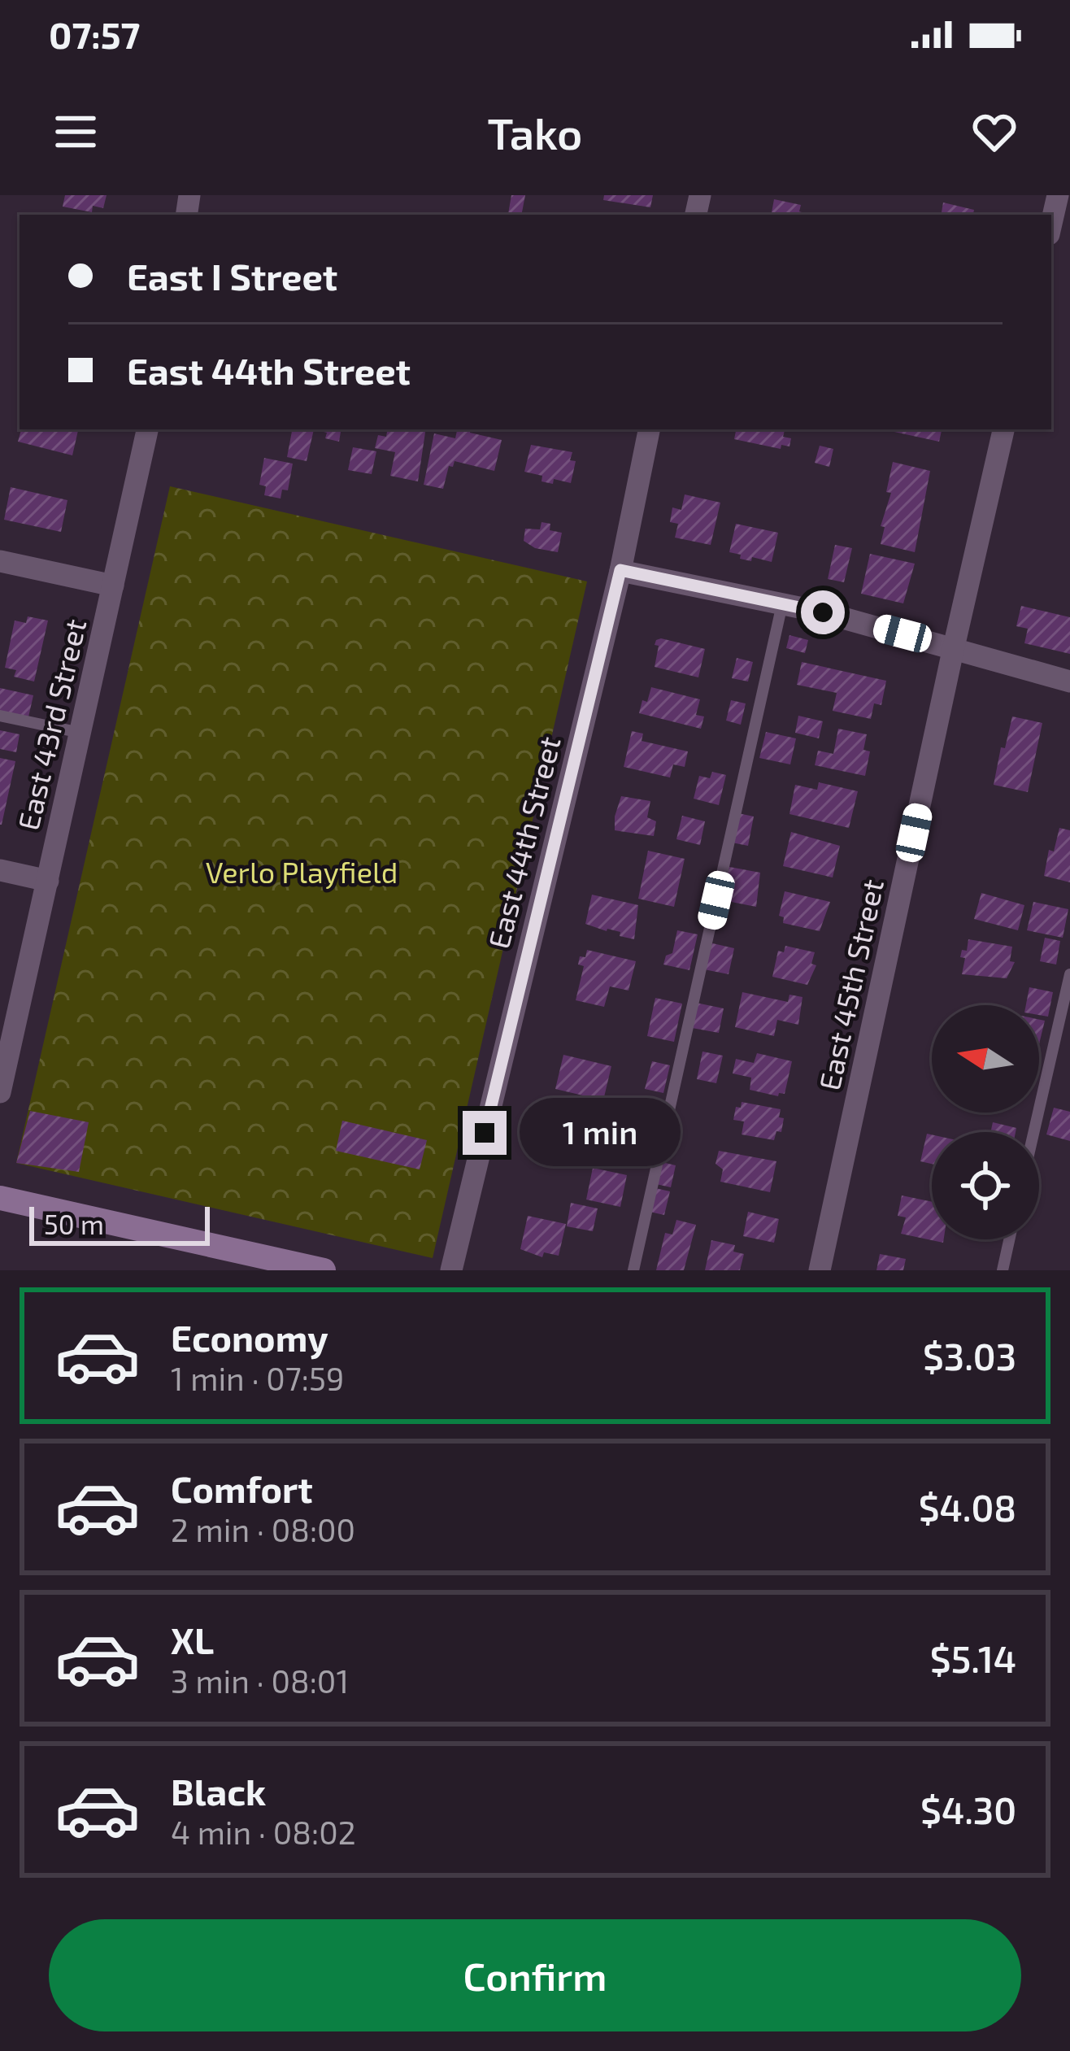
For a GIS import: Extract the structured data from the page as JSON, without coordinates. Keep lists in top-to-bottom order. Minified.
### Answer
{"streets":{"street":["East 43rd Street","East 44th Street","East 45th Street"]},"parks":["Verlo Playfield"],"scale_bar":"50 m","north":"left","page":{"status":"07:57","header":"Tako","banner":["East I Street","East 44th Street"],"bubble":"1 min","scale":"50 m","list":[{"name":"Economy","note":"1 min · 07:59","value":"$3.03"},{"name":"Comfort","note":"2 min · 08:00","value":"$4.08"},{"name":"XL","note":"3 min · 08:01","value":"$5.14"},{"name":"Black","note":"4 min · 08:02","value":"$4.30"}],"buttons":"Confirm"}}
